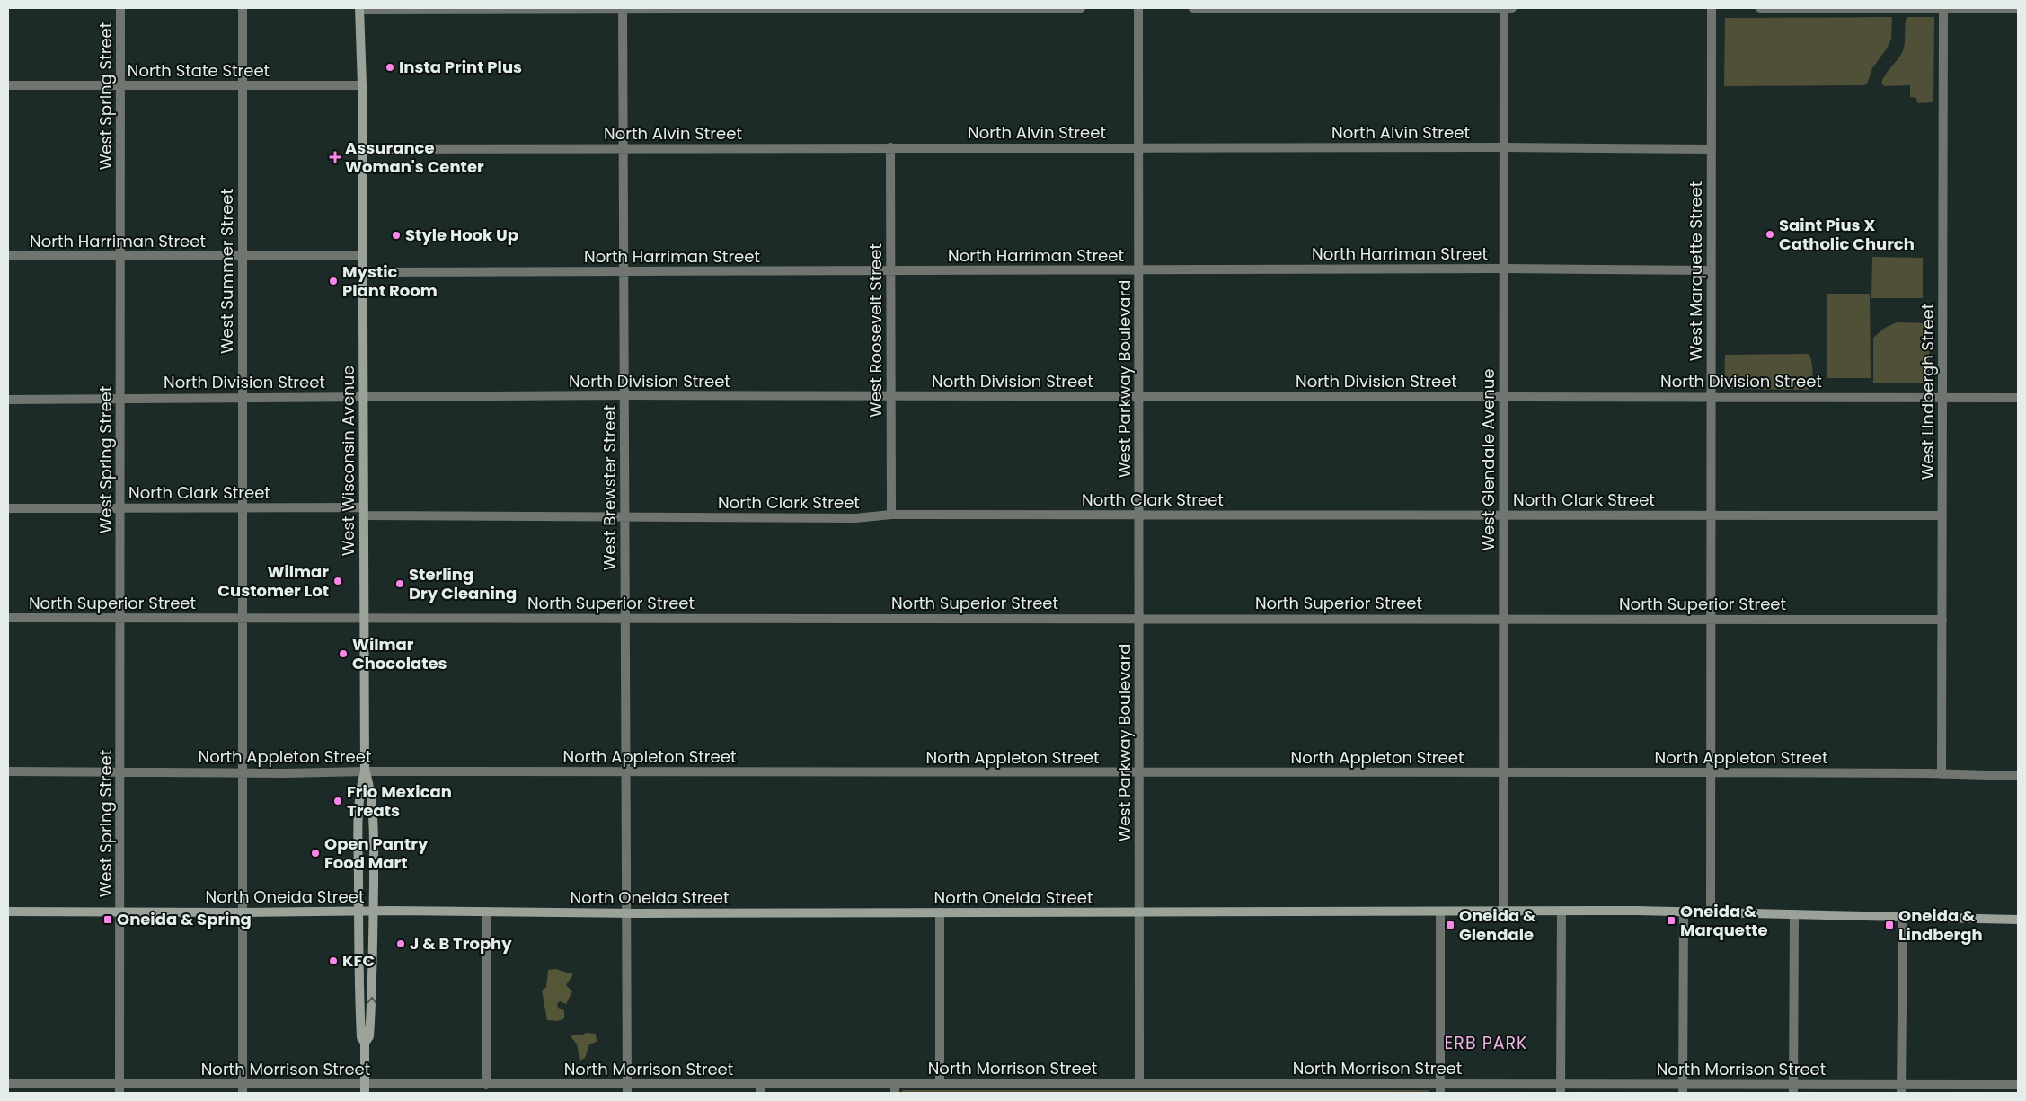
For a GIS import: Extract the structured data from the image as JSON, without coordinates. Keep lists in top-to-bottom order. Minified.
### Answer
{"streets":{"main road":["West Wisconsin Avenue","North Oneida Street"],"street":["North State Street","West Spring Street","North Alvin Street","North Harriman Street","West Summer Street","West Marquette Street","West Roosevelt Street","West Parkway Boulevard","North Division Street","West Lindbergh Street","West Glendale Avenue","West Brewster Street","North Clark Street","North Superior Street","North Appleton Street","North Morrison Street"]},"crossings":[["North State Street","West Spring Street"],["North State Street","West Summer Street"],["North State Street","West Wisconsin Avenue"],["West Spring Street","North Harriman Street"],["West Spring Street","North Division Street"],["West Spring Street","North Clark Street"],["West Spring Street","North Superior Street"],["West Spring Street","North Appleton Street"],["West Spring Street","North Oneida Street"],["West Spring Street","North Morrison Street"],["North Alvin Street","West Marquette Street"],["North Alvin Street","West Roosevelt Street"],["North Alvin Street","West Parkway Boulevard"],["North Alvin Street","West Glendale Avenue"],["North Alvin Street","West Wisconsin Avenue"],["North Alvin Street","West Brewster Street"],["North Harriman Street","West Summer Street"],["North Harriman Street","West Marquette Street"],["North Harriman Street","West Roosevelt Street"],["North Harriman Street","West Parkway Boulevard"],["North Harriman Street","West Glendale Avenue"],["North Harriman Street","West Wisconsin Avenue"],["North Harriman Street","West Brewster Street"],["West Summer Street","North Division Street"],["West Summer Street","North Clark Street"],["West Summer Street","North Superior Street"],["West Summer Street","North Appleton Street"],["West Summer Street","North Oneida Street"],["West Summer Street","North Morrison Street"],["West Marquette Street","North Division Street"],["West Marquette Street","North Clark Street"],["West Marquette Street","North Superior Street"],["West Marquette Street","North Appleton Street"],["West Marquette Street","North Oneida Street"],["West Roosevelt Street","North Division Street"],["West Roosevelt Street","North Clark Street"],["West Parkway Boulevard","North Division Street"],["West Parkway Boulevard","North Clark Street"],["West Parkway Boulevard","North Superior Street"],["West Parkway Boulevard","North Appleton Street"],["West Parkway Boulevard","North Oneida Street"],["West Parkway Boulevard","North Morrison Street"],["North Division Street","West Lindbergh Street"],["North Division Street","West Glendale Avenue"],["North Division Street","West Wisconsin Avenue"],["North Division Street","West Brewster Street"],["West Lindbergh Street","North Clark Street"],["West Lindbergh Street","North Superior Street"],["West Lindbergh Street","North Appleton Street"],["West Glendale Avenue","North Clark Street"],["West Glendale Avenue","North Superior Street"],["West Glendale Avenue","North Appleton Street"],["West Glendale Avenue","North Oneida Street"],["West Wisconsin Avenue","North Clark Street"],["West Wisconsin Avenue","North Superior Street"],["West Wisconsin Avenue","North Appleton Street"],["West Wisconsin Avenue","North Oneida Street"],["West Brewster Street","North Clark Street"],["West Brewster Street","North Superior Street"],["West Brewster Street","North Appleton Street"],["West Brewster Street","North Oneida Street"],["West Brewster Street","North Morrison Street"]],"districts":["ERB PARK"],"places":{"other":["Insta Print Plus","Saint Pius X Catholic Church","Style Hook Up","Mystic Plant Room","Wilmar Customer Lot","Sterling Dry Cleaning","Wilmar Chocolates","Frio Mexican Treats","Open Pantry Food Mart","J & B Trophy","KFC"],"health":["Assurance Woman's Center"],"transit":["Oneida & Spring","Oneida & Marquette","Oneida & Glendale","Oneida & Lindbergh"]}}
